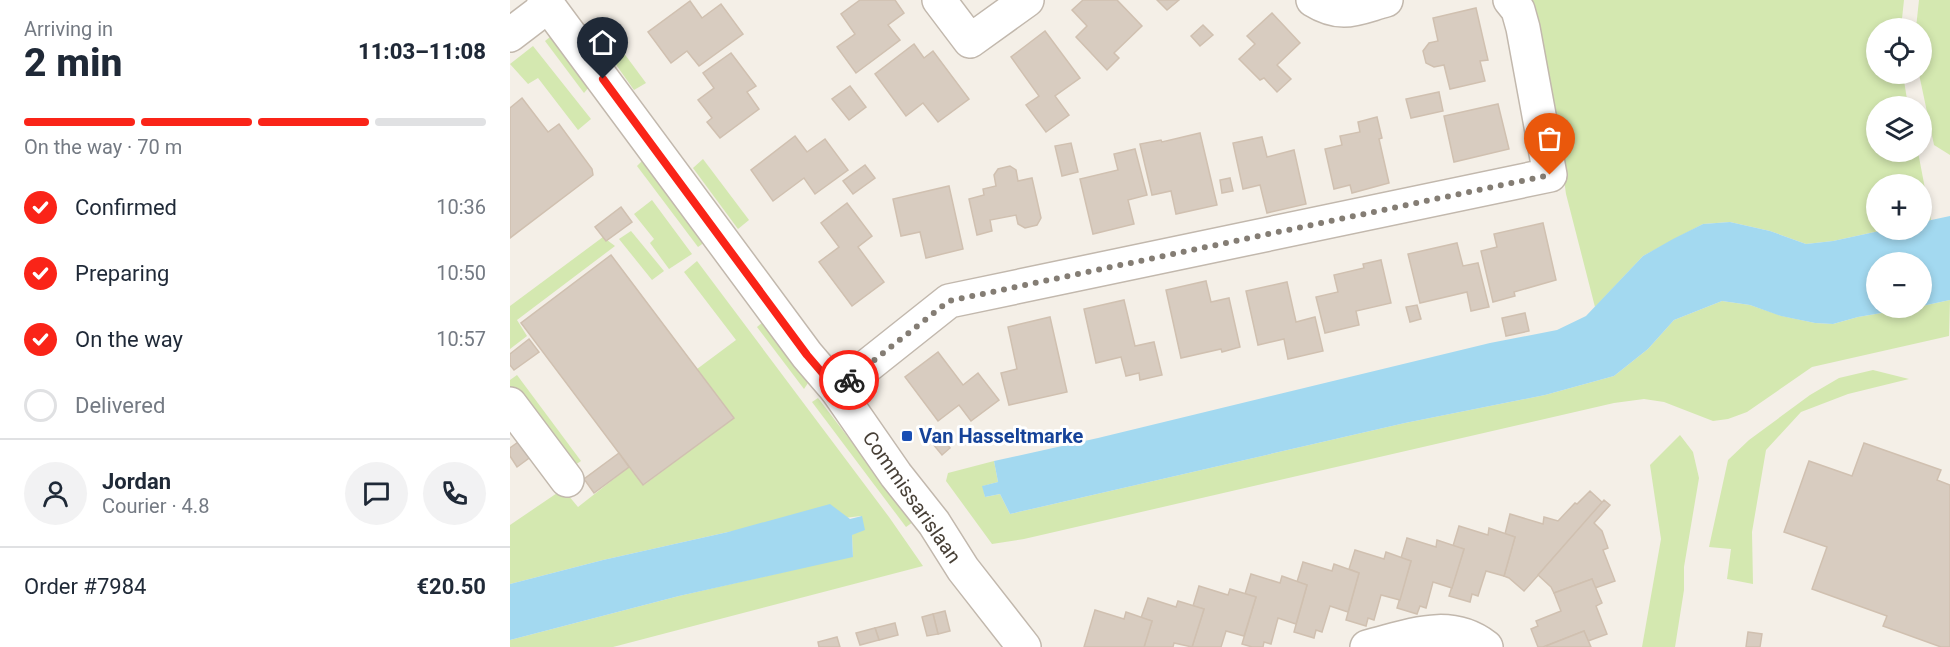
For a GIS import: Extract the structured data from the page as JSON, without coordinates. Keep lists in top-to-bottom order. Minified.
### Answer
{"streets":{"street":["Commissarislaan"]},"places":{"transit":["Van Hasseltmarke"]},"page":{"heading":["2 min","Arriving in","11:03–11:08"],"panel":["Jordan","Courier · 4.8","Order #7984","€20.50"],"map_buttons":["+","−"],"bar":"On the way · 70 m","list":[["Confirmed","10:36"],["Preparing","10:50"],["On the way","10:57"],"Delivered"]}}
